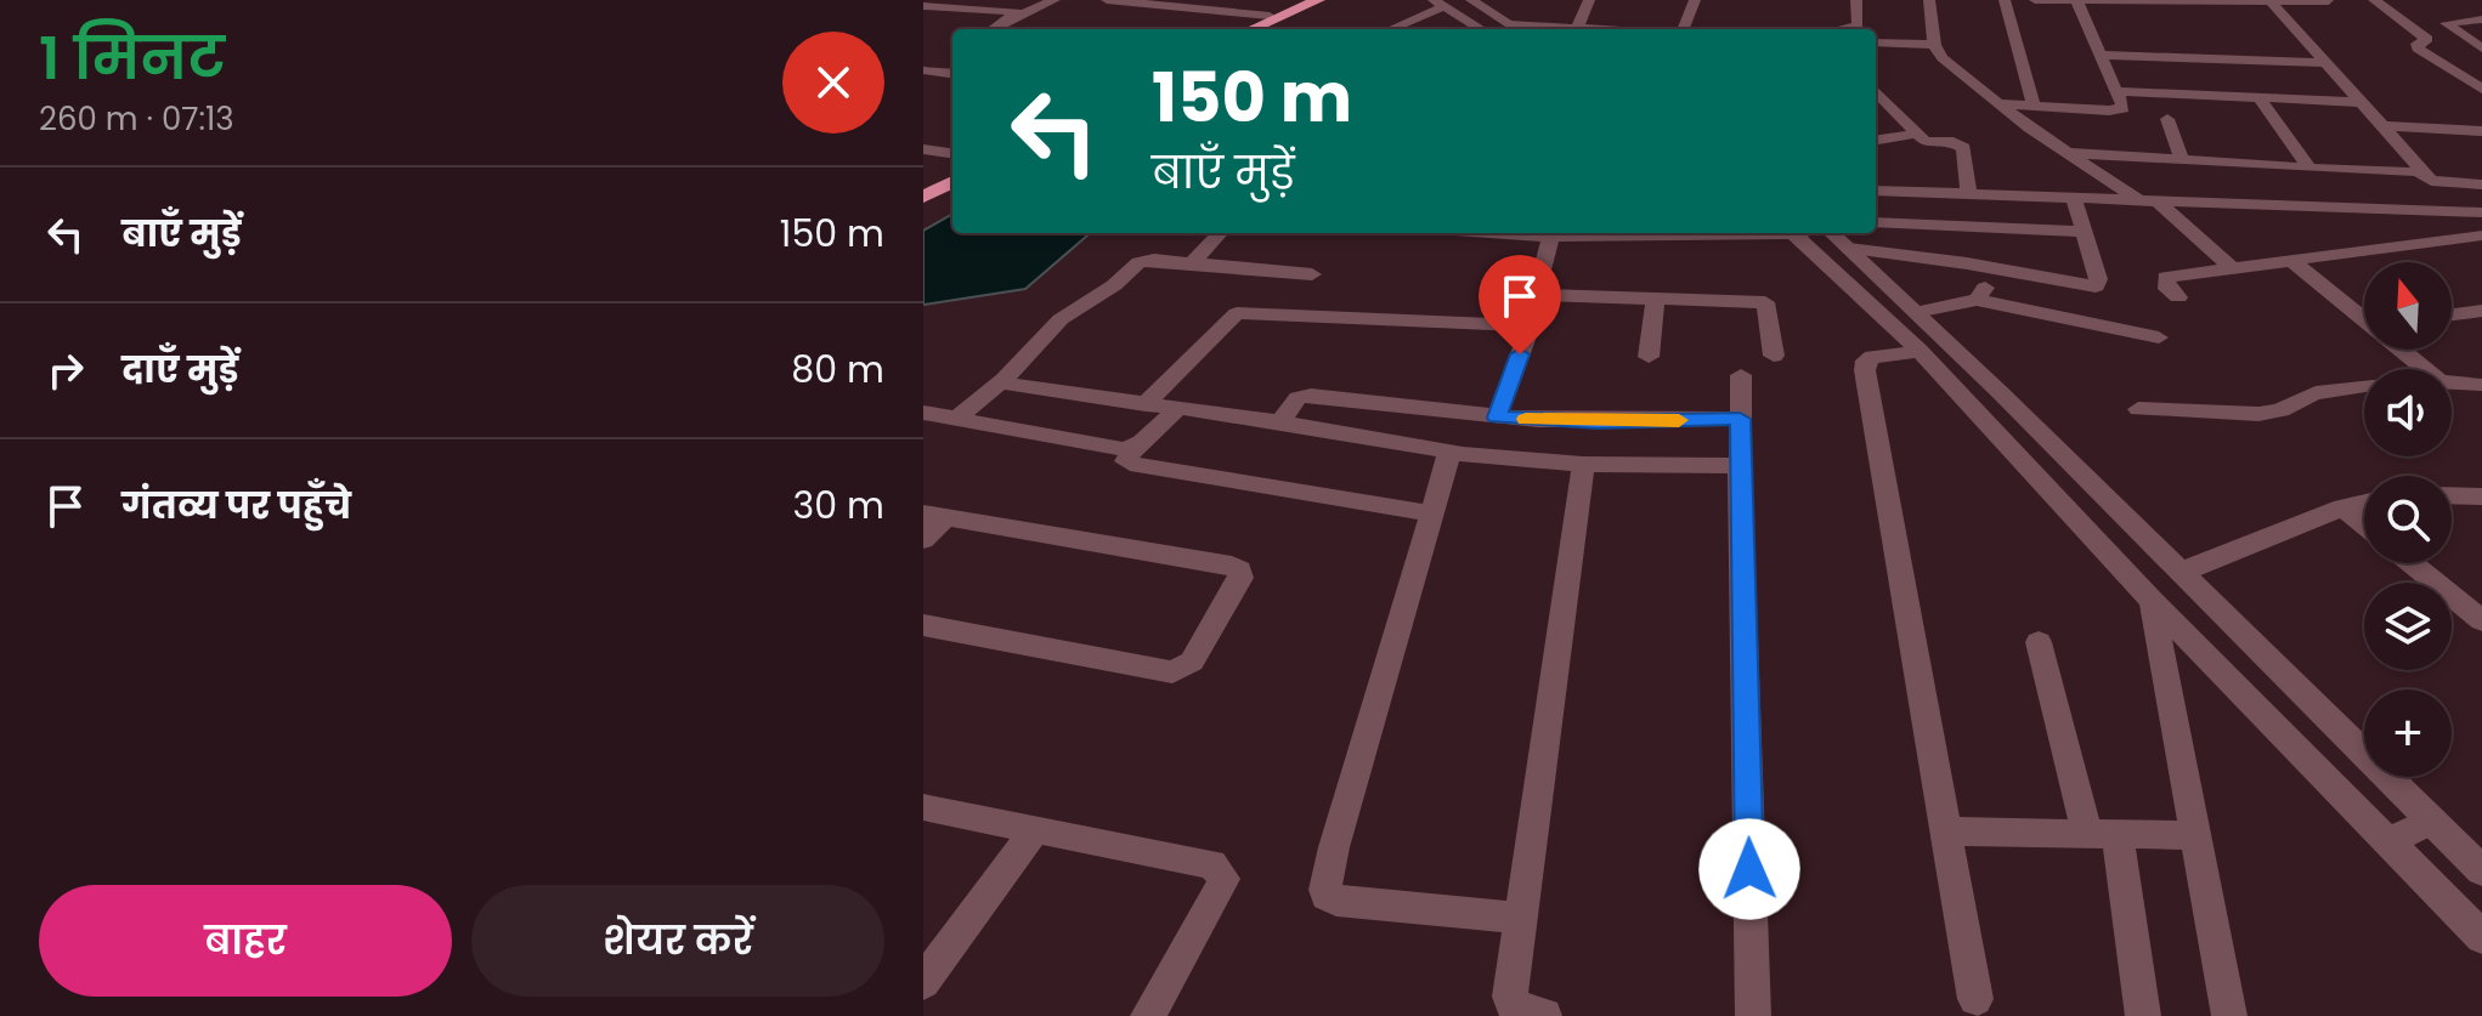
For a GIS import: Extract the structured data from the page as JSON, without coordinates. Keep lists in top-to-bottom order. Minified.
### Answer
{"north":"top","page":{"heading":["1 मिनट","260 m · 07:13"],"turn":["150 m","बाएँ मुड़ें"],"list":[{"name":"बाएँ मुड़ें","value":"150 m"},{"name":"दाएँ मुड़ें","value":"80 m"},{"name":"गंतव्य पर पहुँचे","value":"30 m"}],"map_buttons":"+","buttons":["बाहर","शेयर करें"]}}
